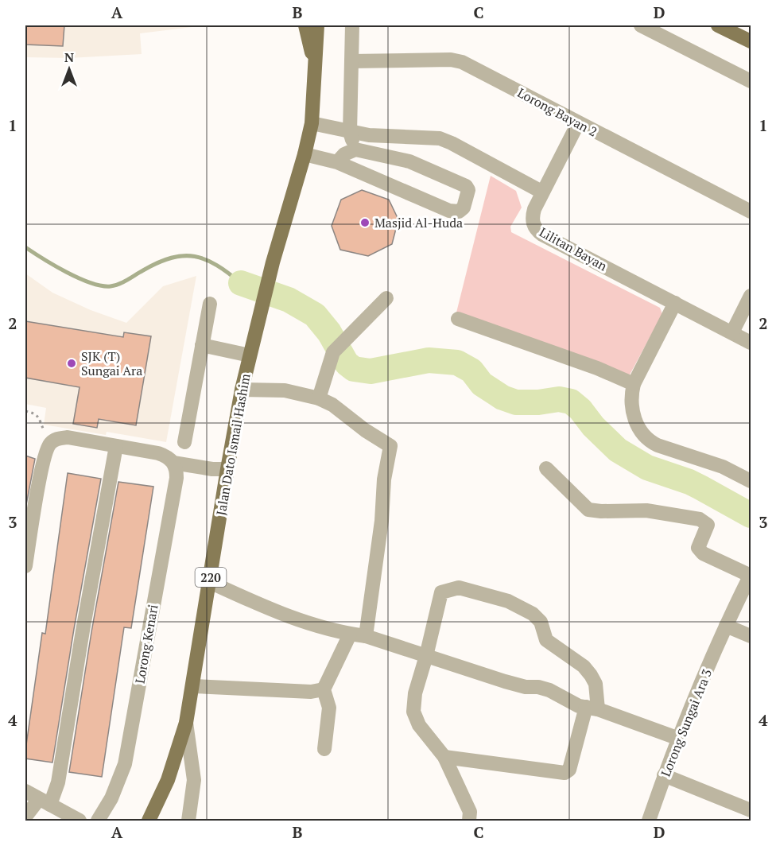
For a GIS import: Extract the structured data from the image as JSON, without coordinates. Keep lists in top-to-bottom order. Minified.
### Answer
{"streets":{"main road":["Jalan Dato Ismail Hashim","220"],"street":["Lorong Bayan 2","Lilitan Bayan","Lorong Kenari","Lorong Sungai Ara 3"]},"places":["Masjid Al-Huda","SJK (T) Sungai Ara"],"north":"top","grid":{"columns":["A","B","C","D"],"rows":["1","2","3","4"]}}
